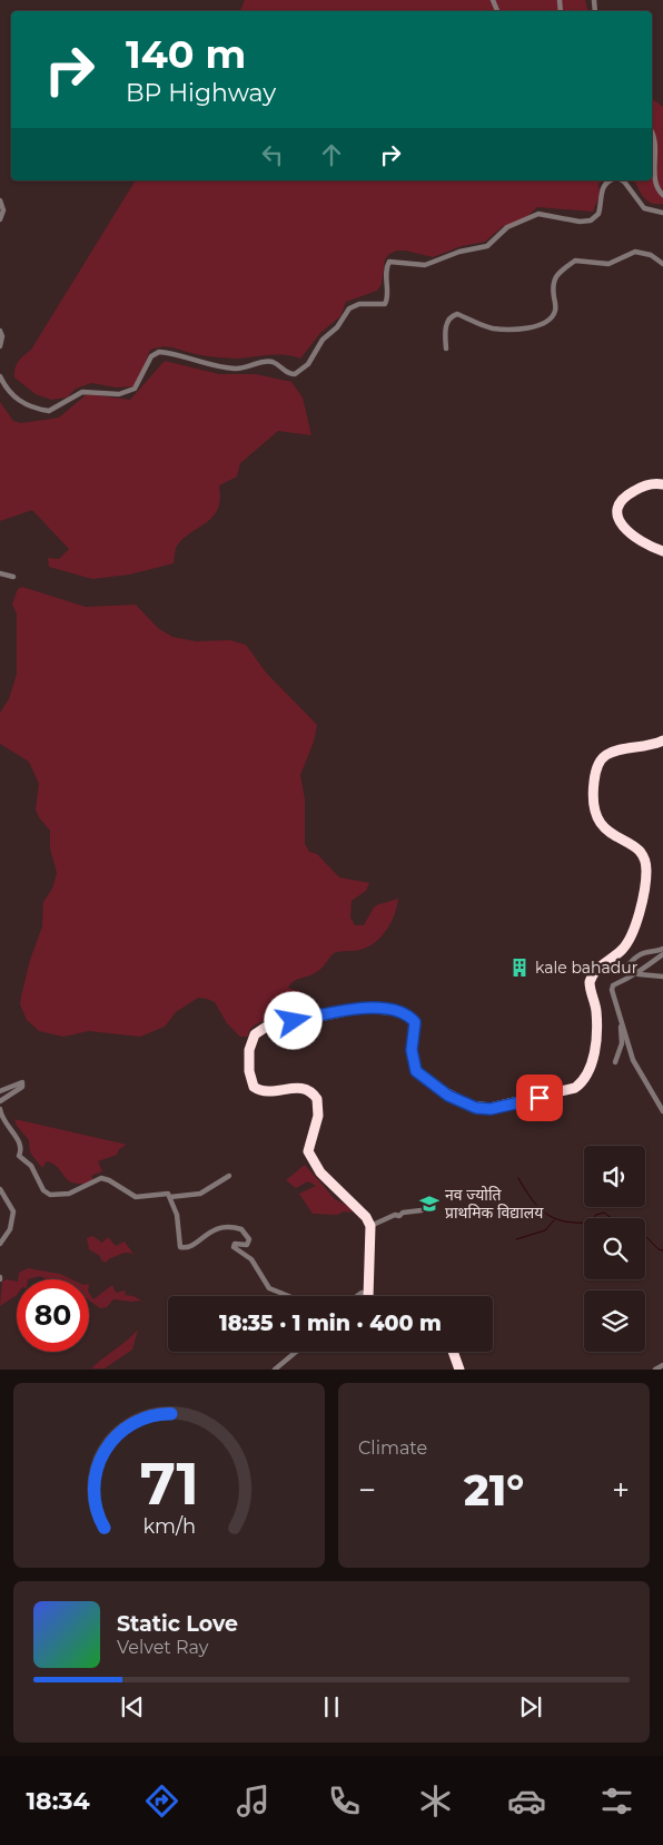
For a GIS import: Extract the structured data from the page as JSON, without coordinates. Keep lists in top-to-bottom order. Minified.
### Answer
{"places":{"building":["kale bahadur"],"school or university":["नव ज्योति प्राथमिक विद्यालय"]},"page":{"turn":["140 m","BP Highway"],"limit":"80","trip":"18:35 · 1 min · 400 m","tile":"Climate","heat":["−","21°","+"],"song":["Static Love","Velvet Ray"],"tabs":"18:34","gauge":["71","km/h"]}}
